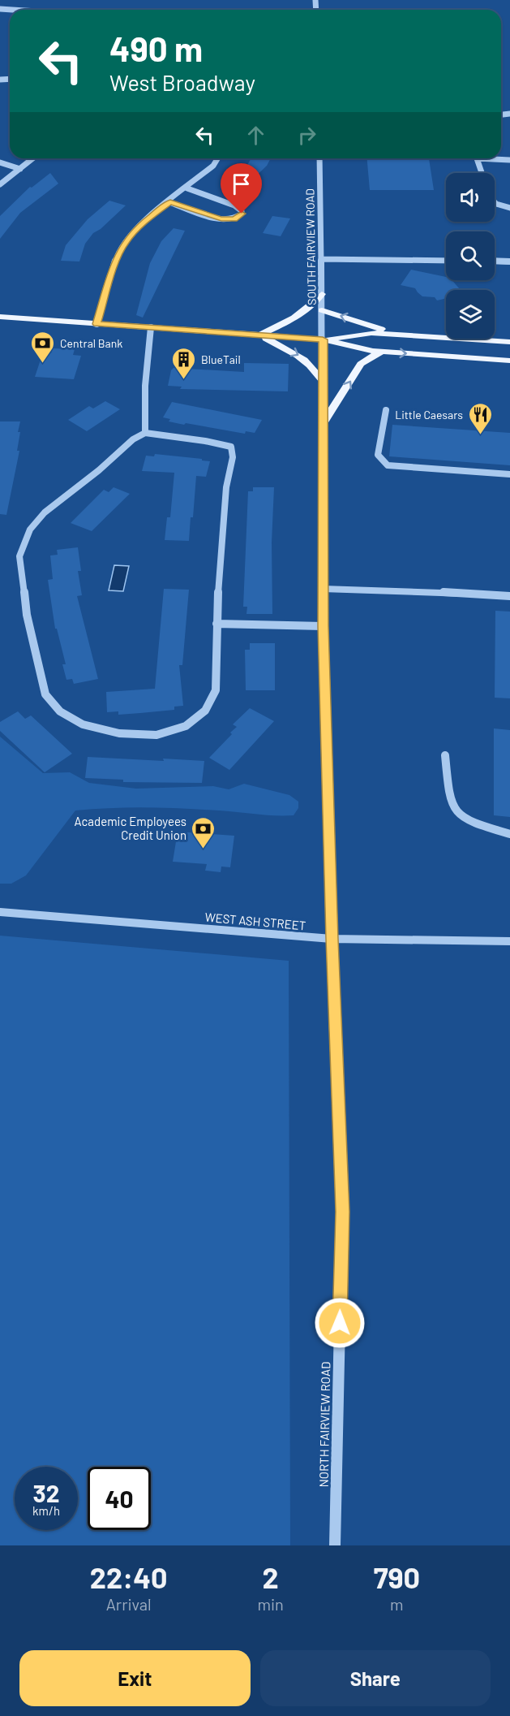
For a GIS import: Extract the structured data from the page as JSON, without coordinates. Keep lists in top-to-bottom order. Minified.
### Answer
{"streets":{"street":["SOUTH FAIRVIEW ROAD","WEST ASH STREET","NORTH FAIRVIEW ROAD"]},"crossings":[["SOUTH FAIRVIEW ROAD","NORTH FAIRVIEW ROAD"],["WEST ASH STREET","NORTH FAIRVIEW ROAD"]],"places":{"bank":["Central Bank","Academic Employees Credit Union"],"building":["BlueTail"],"restaurant":["Little Caesars"]},"page":{"turn":["490 m","West Broadway"],"speed":"32 km/h","limit":"40","eta":["22:40","Arrival","2","min","790","m"],"buttons":["Exit","Share"]}}
